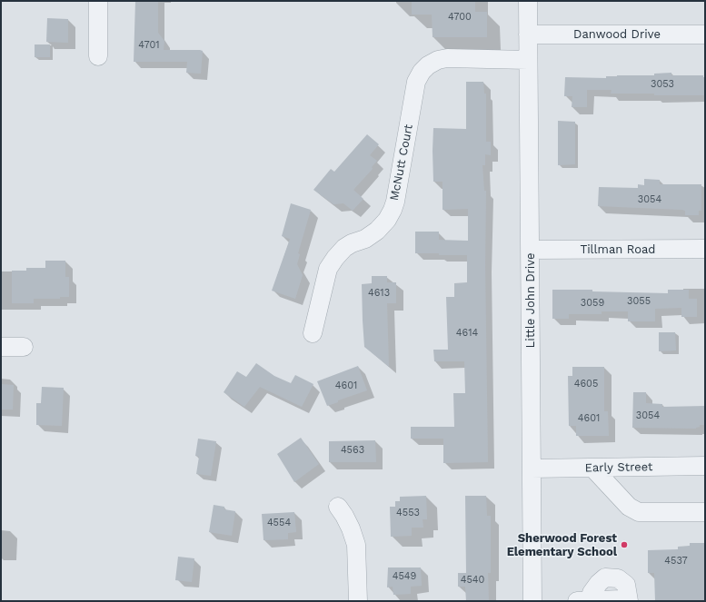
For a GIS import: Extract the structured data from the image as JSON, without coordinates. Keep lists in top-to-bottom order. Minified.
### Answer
{"streets":{"street":["Danwood Drive","McNutt Court","Tillman Road","Little John Drive","Early Street"]},"crossings":[["Danwood Drive","Little John Drive"],["McNutt Court","Little John Drive"],["Tillman Road","Little John Drive"],["Little John Drive","Early Street"]],"places":["Sherwood Forest Elementary School"],"house_numbers":["4700","4701","3053","3054","4613","3055","3059","4614","4605","4601","3054","4601","4563","4553","4554","4537","4549","4540"]}
